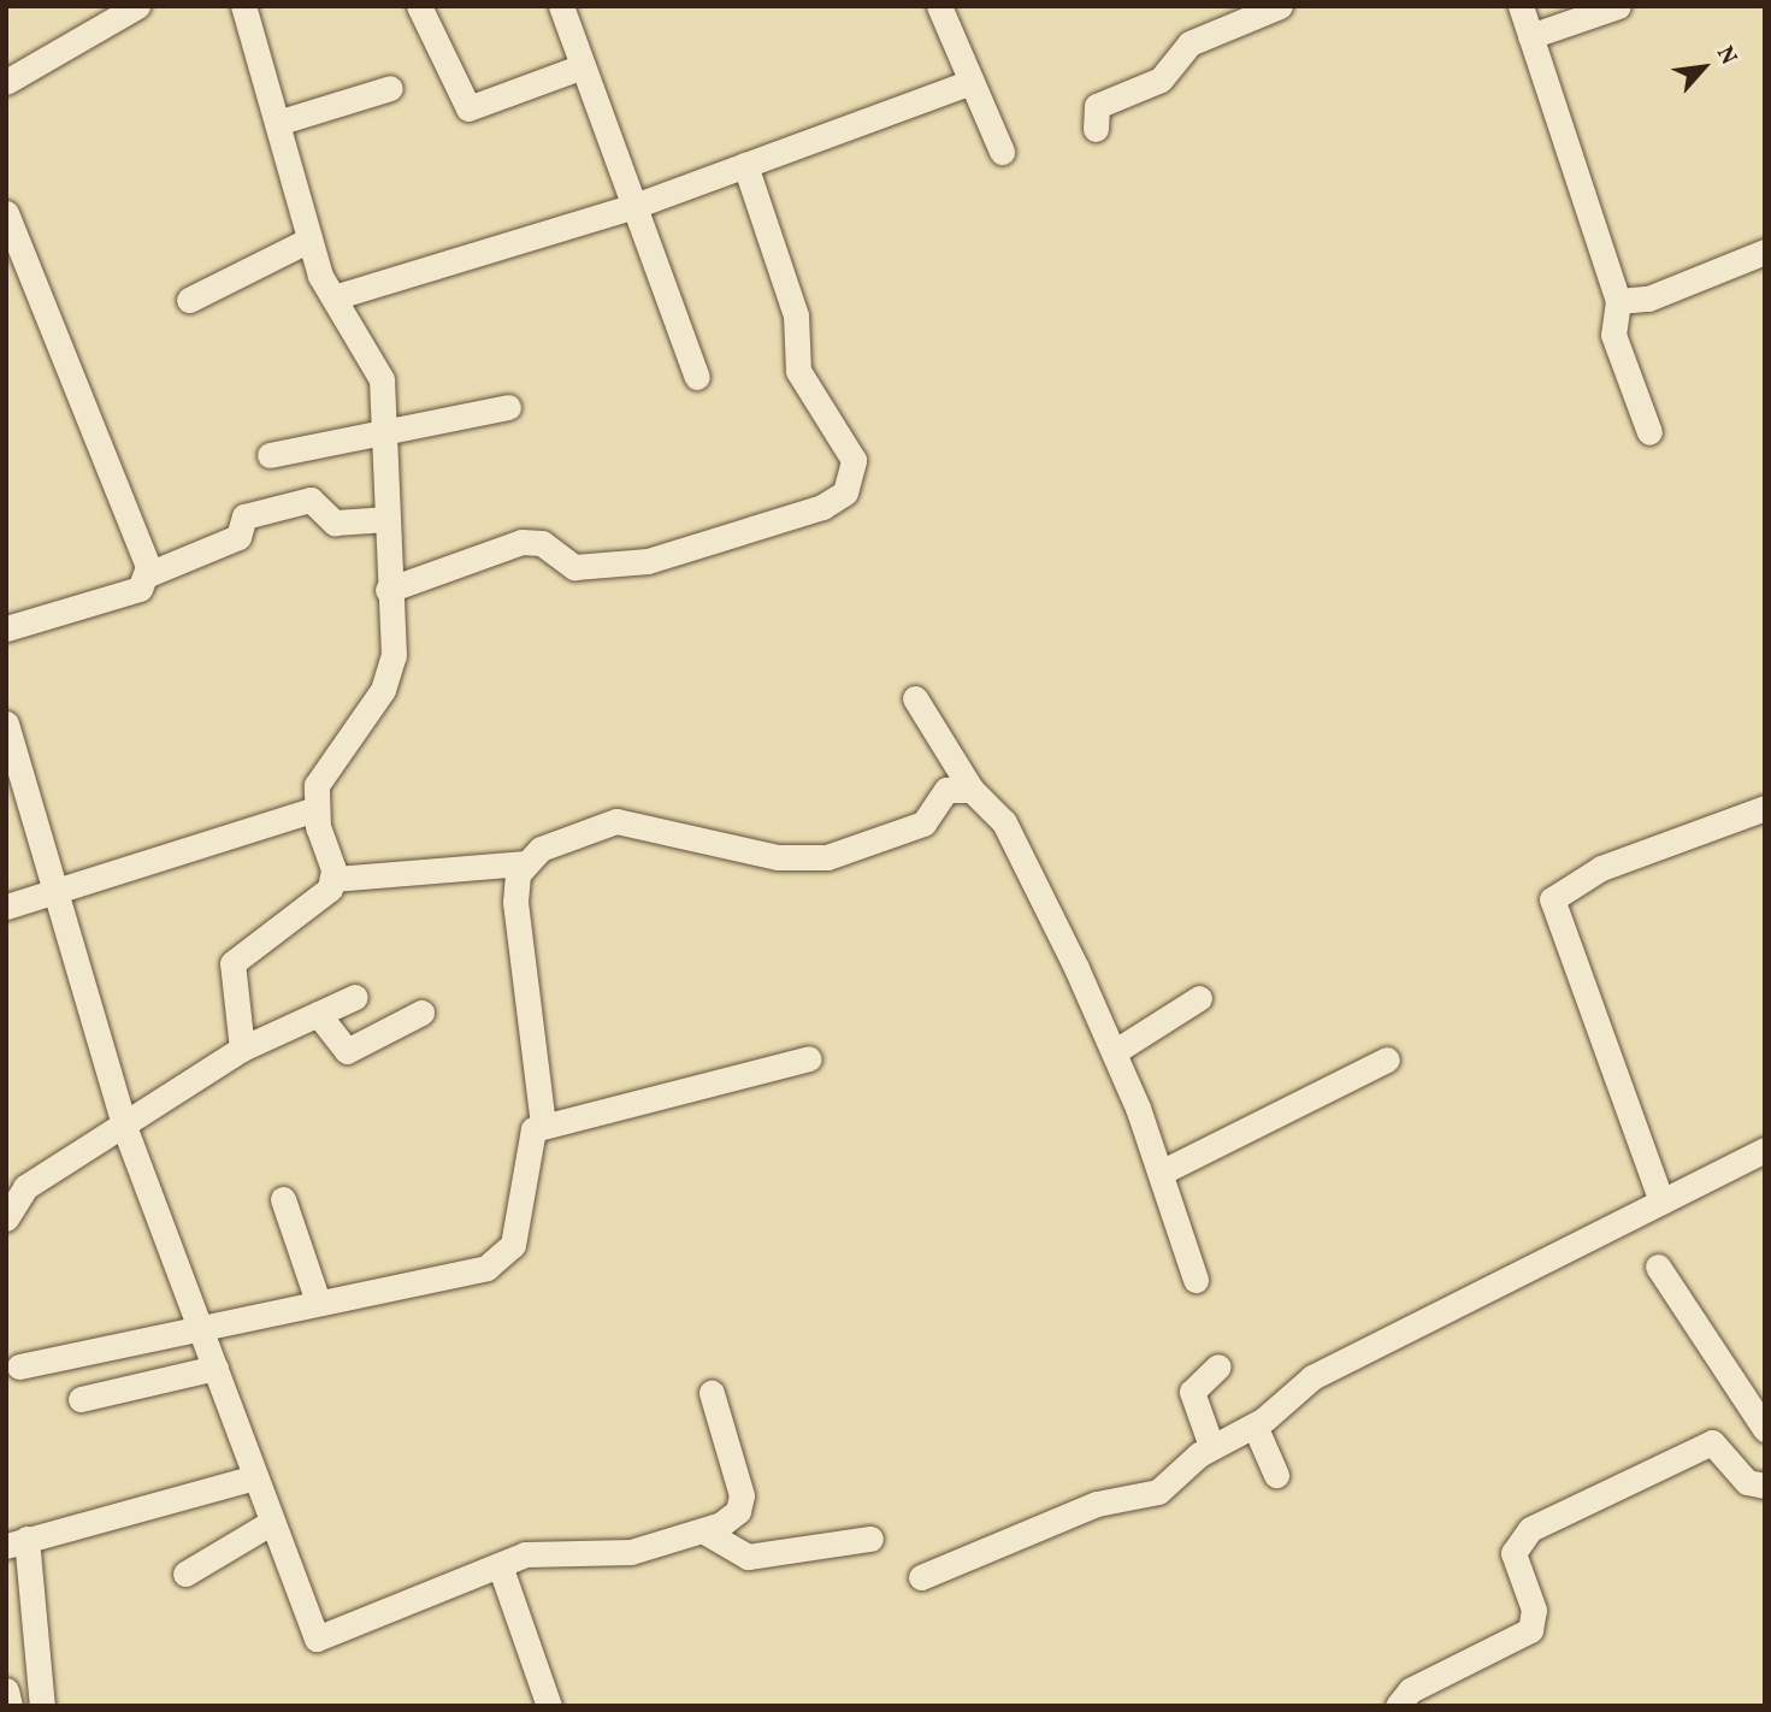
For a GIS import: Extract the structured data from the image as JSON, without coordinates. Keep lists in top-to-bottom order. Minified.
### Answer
{"north":"top right"}
